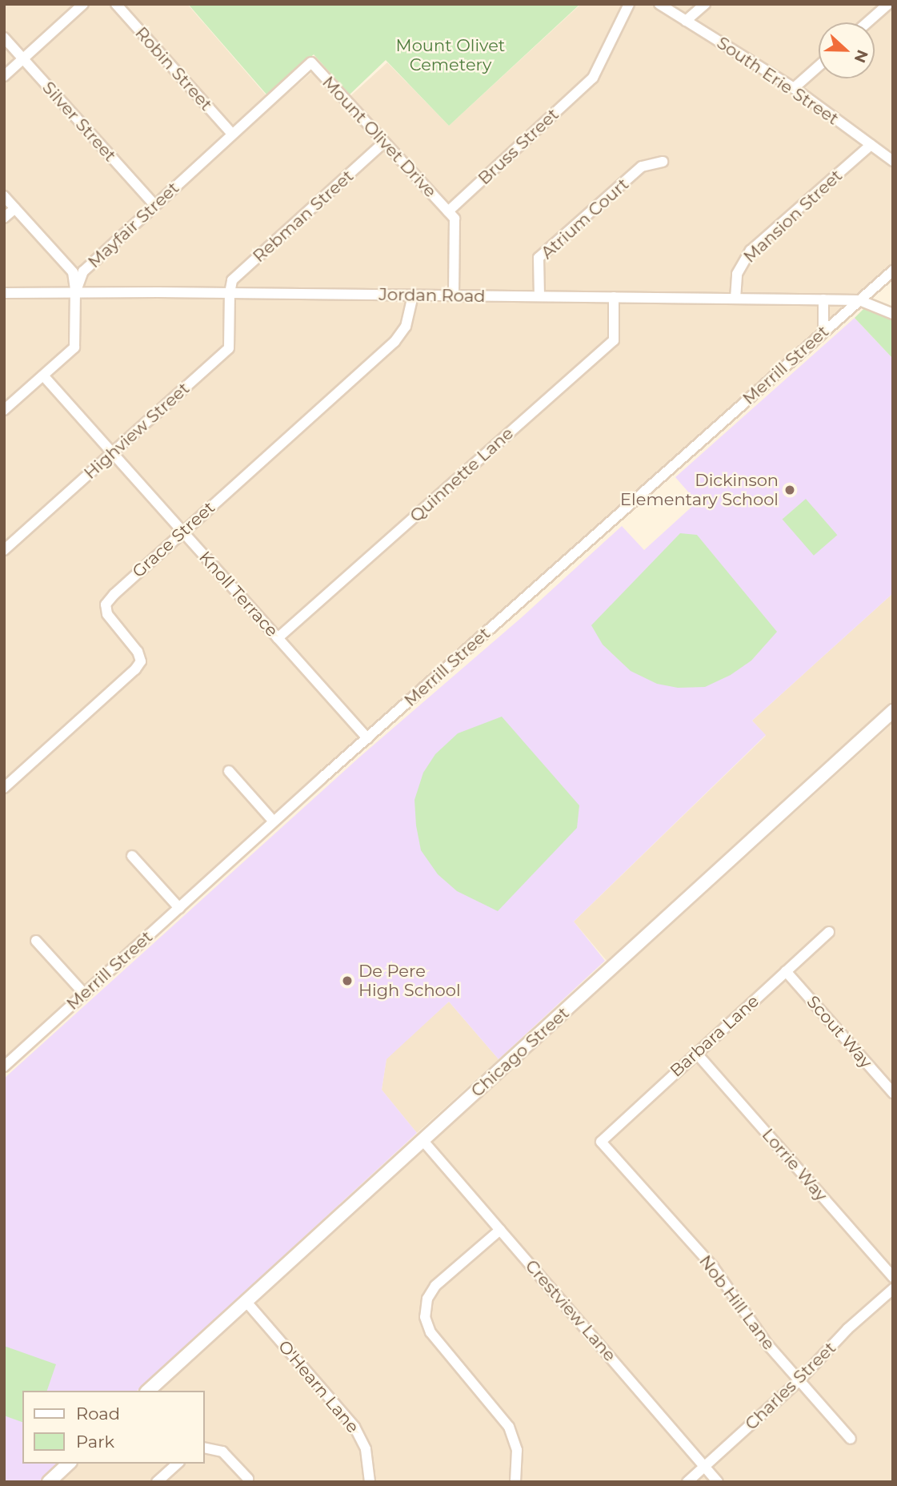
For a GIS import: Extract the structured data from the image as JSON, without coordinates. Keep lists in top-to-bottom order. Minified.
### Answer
{"streets":{"street":["Robin Street","South Erie Street","Silver Street","Mount Olivet Drive","Bruss Street","Rebman Street","Mansion Street","Atrium Court","Mayfair Street","Jordan Road","Merrill Street","Highview Street","Quinnette Lane","Grace Street","Knoll Terrace","Scout Way","Barbara Lane","Chicago Street","Lorrie Way","Nob Hill Lane","Crestview Lane","Charles Street","O'Hearn Lane"]},"crossings":[["Robin Street","Mayfair Street"],["South Erie Street","Mansion Street"],["Silver Street","Mayfair Street"],["Mount Olivet Drive","Bruss Street"],["Mount Olivet Drive","Rebman Street"],["Mount Olivet Drive","Mayfair Street"],["Rebman Street","Jordan Road"],["Rebman Street","Highview Street"],["Mansion Street","Jordan Road"],["Atrium Court","Jordan Road"],["Mayfair Street","Jordan Road"],["Mayfair Street","Knoll Terrace"],["Jordan Road","Merrill Street"],["Jordan Road","Highview Street"],["Jordan Road","Quinnette Lane"],["Jordan Road","Grace Street"],["Merrill Street","Knoll Terrace"],["Highview Street","Knoll Terrace"],["Quinnette Lane","Knoll Terrace"],["Grace Street","Knoll Terrace"],["Scout Way","Barbara Lane"],["Barbara Lane","Lorrie Way"],["Barbara Lane","Nob Hill Lane"],["Chicago Street","Crestview Lane"],["Chicago Street","O'Hearn Lane"],["Nob Hill Lane","Charles Street"],["Crestview Lane","Charles Street"]],"parks":["Mount Olivet Cemetery"],"places":["Dickinson Elementary School","De Pere High School"],"legend":["Road","Park"],"north":"right"}
